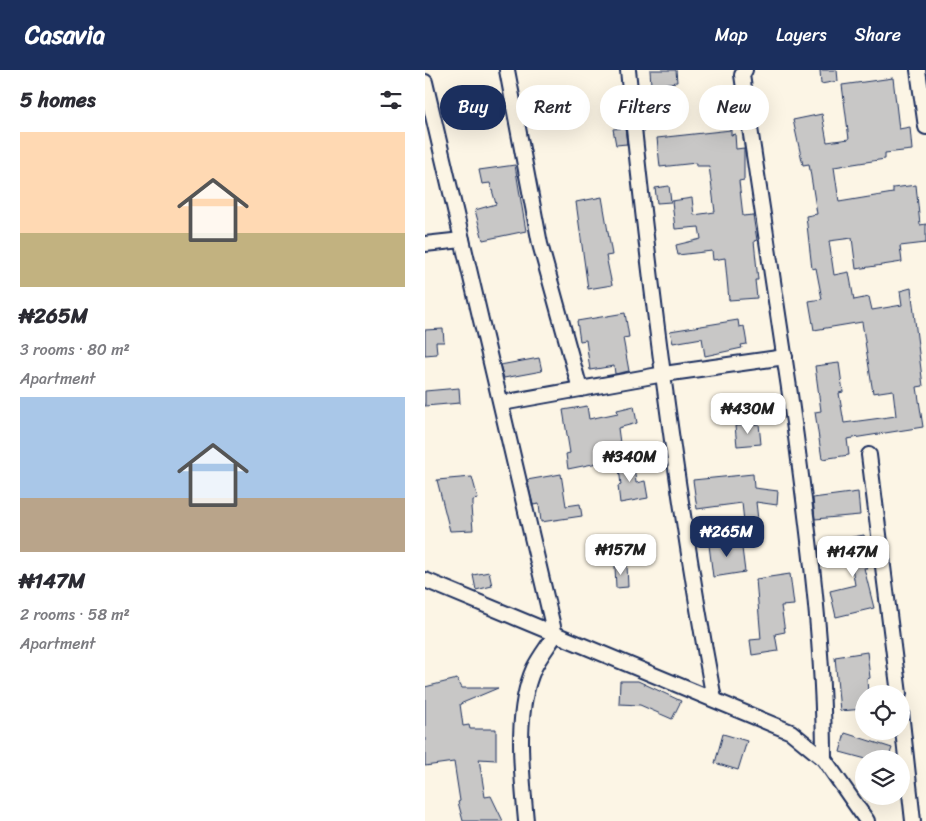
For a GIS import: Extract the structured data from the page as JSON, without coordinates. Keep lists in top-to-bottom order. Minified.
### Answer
{"page":{"header":"Casavia","nav":["Map","Layers","Share"],"heading":"5 homes","chip":["Buy","Rent","Filters","New"],"list":[{"name":"₦265M","note":"3 rooms · 80 m² · Apartment"},{"name":"₦147M","note":"2 rooms · 58 m² · Apartment"}],"price":["₦430M","₦340M","₦265M","₦157M","₦147M"]}}
